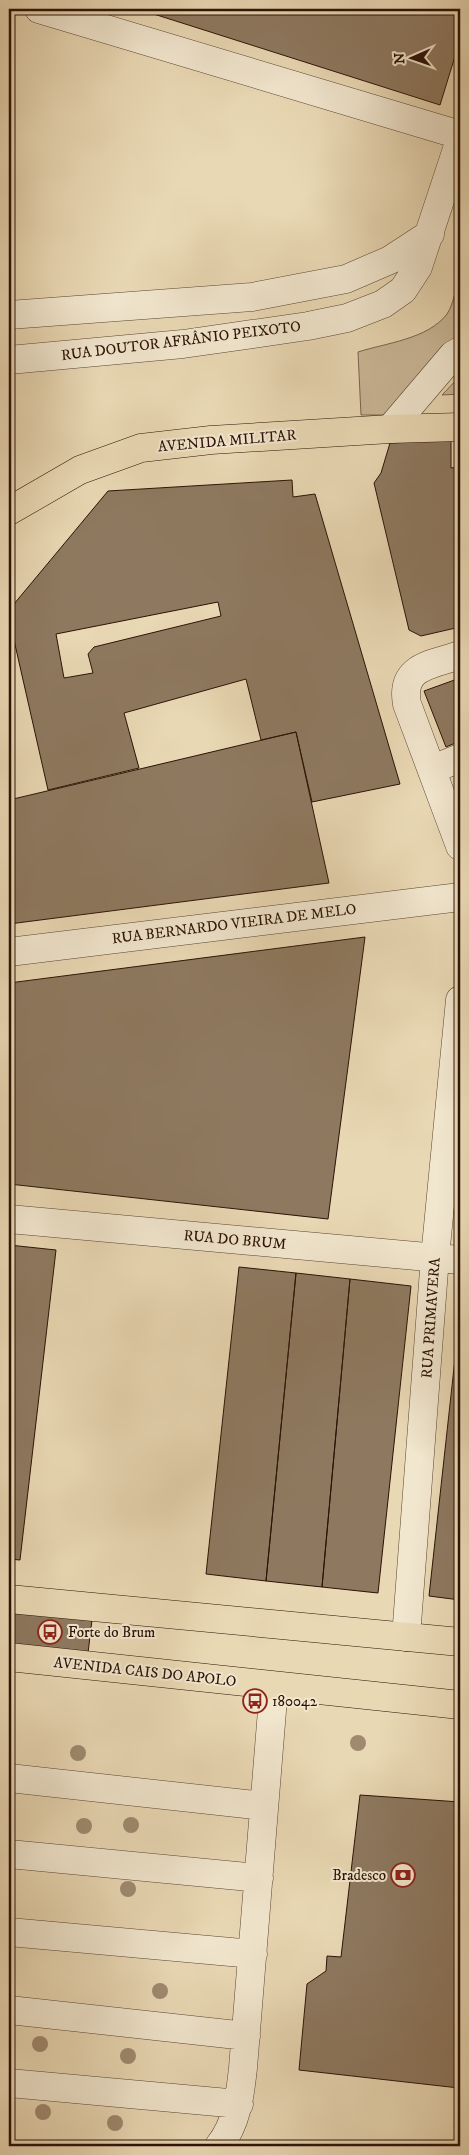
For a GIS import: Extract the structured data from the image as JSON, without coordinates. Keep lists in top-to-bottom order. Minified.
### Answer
{"streets":{"main road":["AVENIDA MILITAR","AVENIDA CAIS DO APOLO"],"street":["RUA DOUTOR AFRÂNIO PEIXOTO","RUA BERNARDO VIEIRA DE MELO","RUA DO BRUM","RUA PRIMAVERA"]},"crossings":[["RUA DO BRUM","RUA PRIMAVERA"]],"places":{"bus stop":["Forte do Brum","180042"],"bank":["Bradesco"]},"north":"left"}
